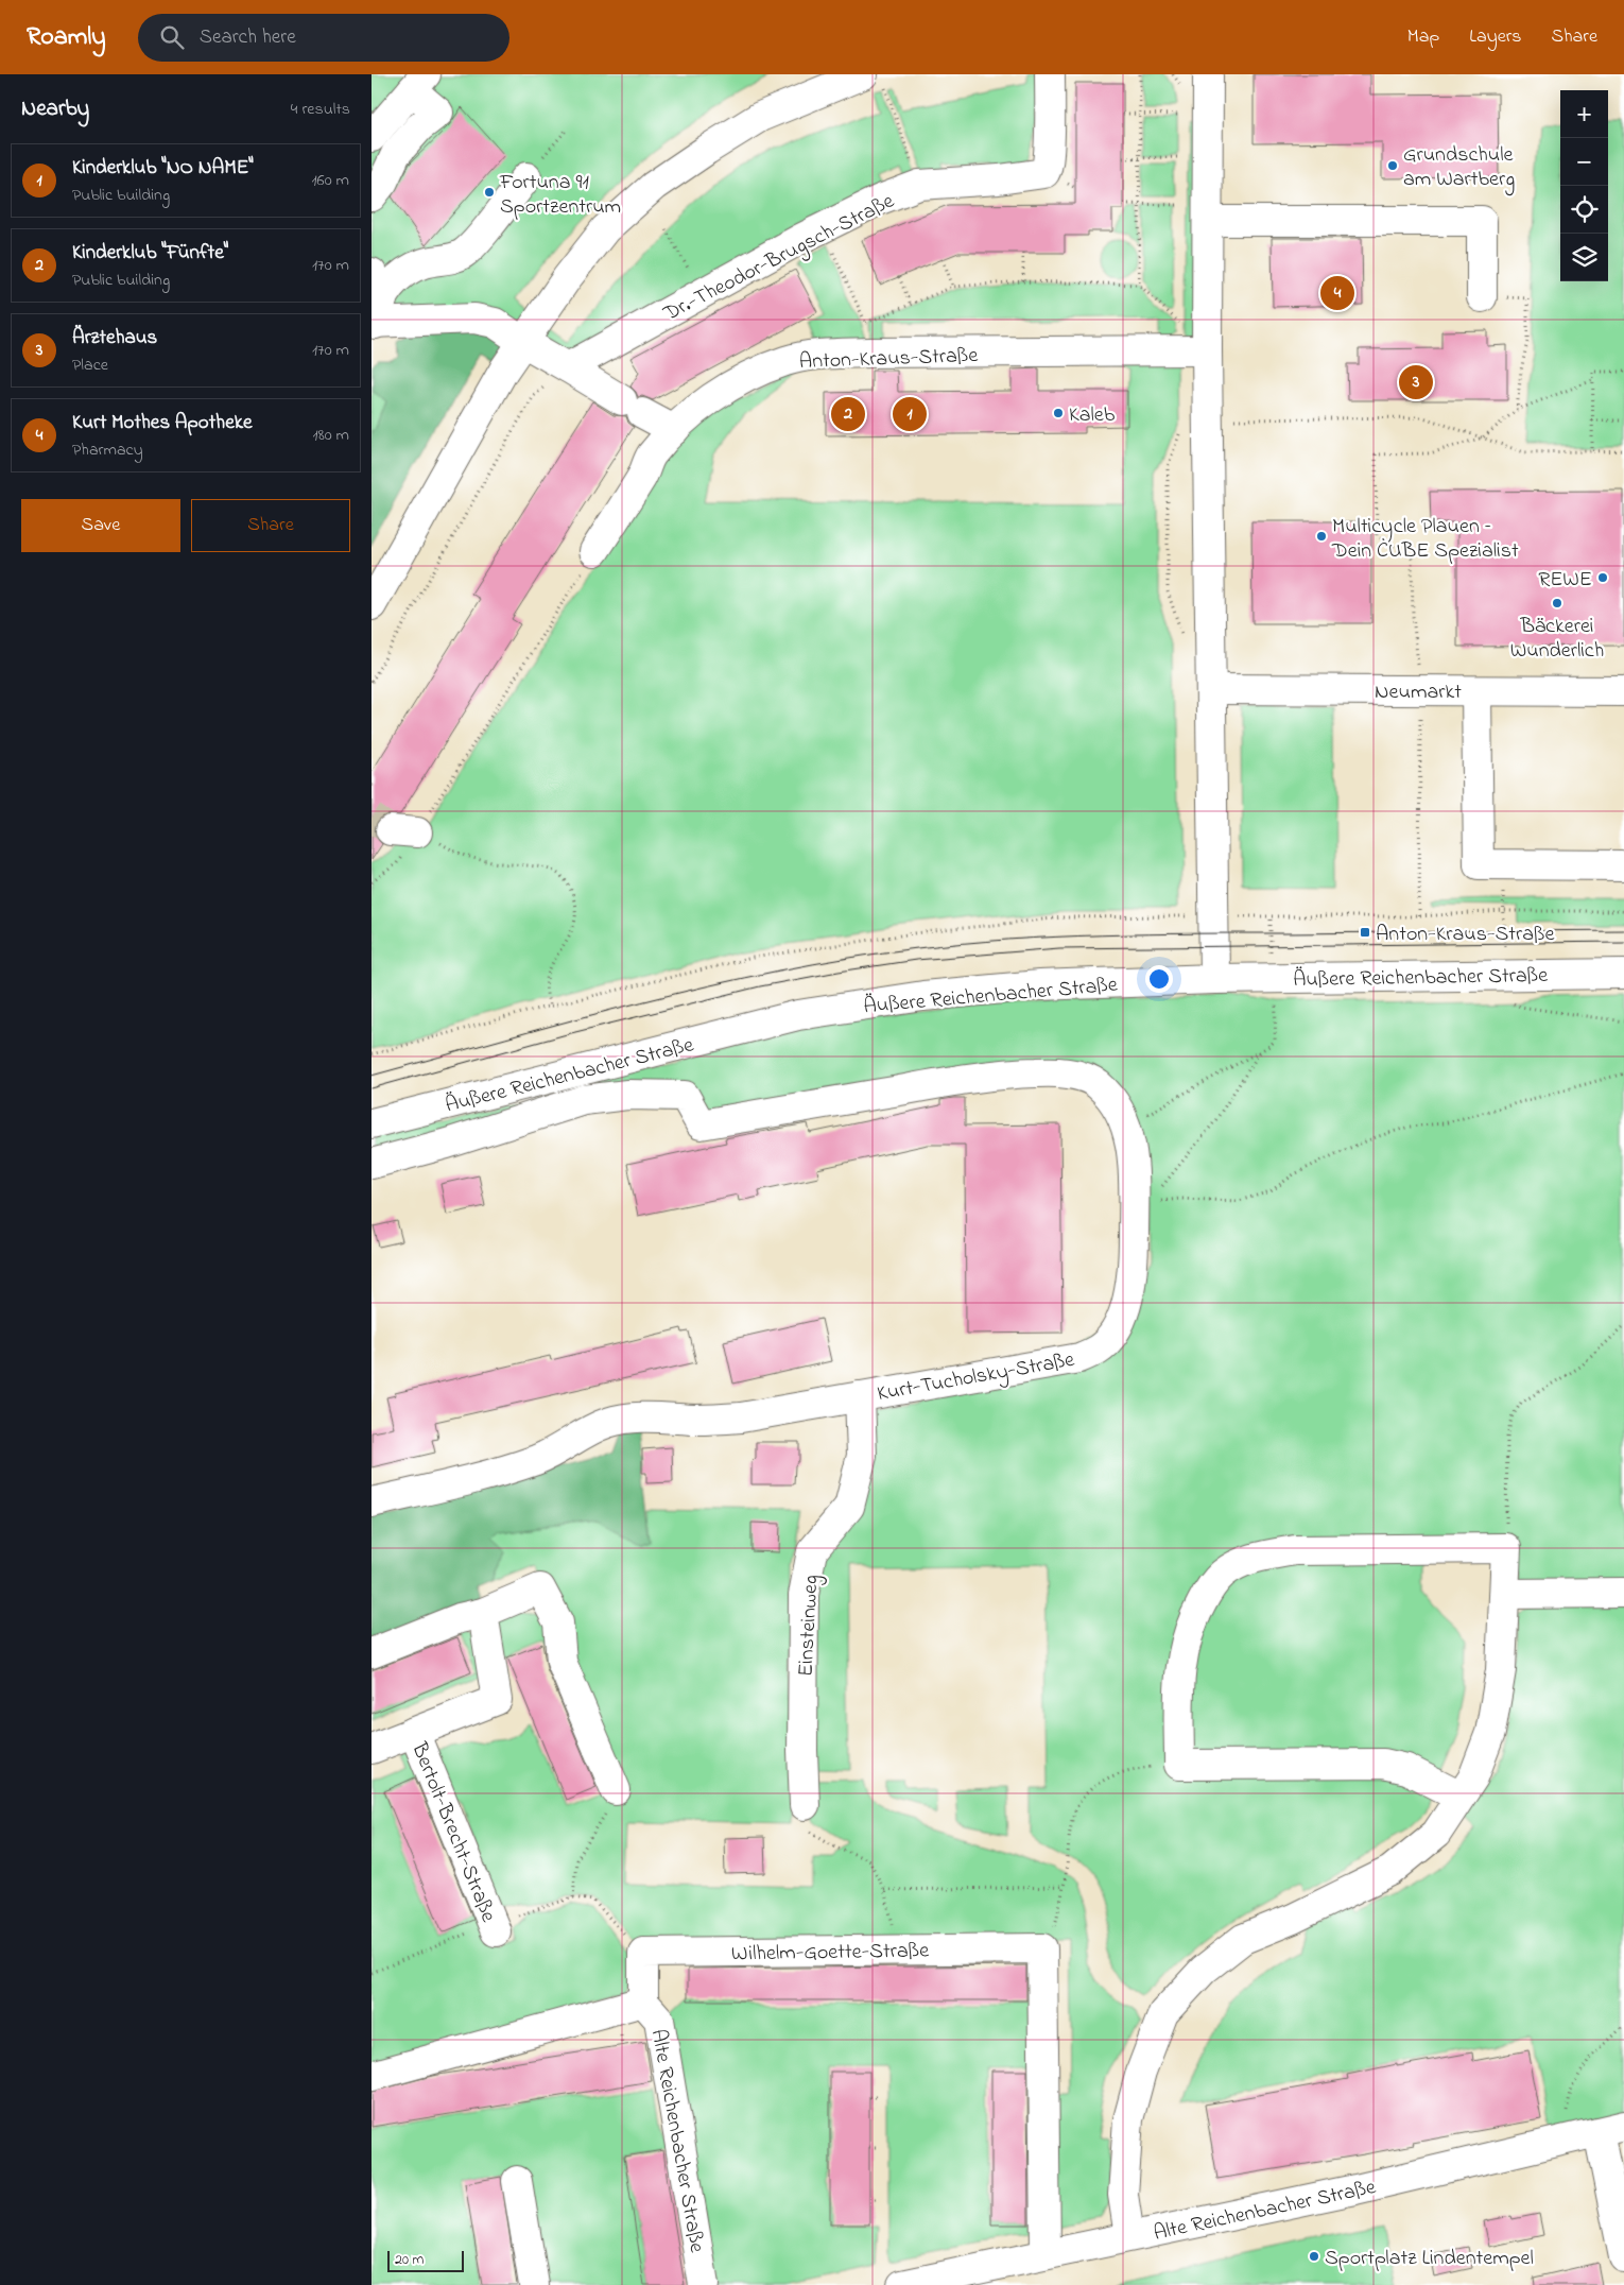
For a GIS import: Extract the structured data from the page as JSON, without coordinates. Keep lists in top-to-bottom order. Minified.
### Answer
{"streets":{"street":["Dr.-Theodor-Brugsch-Straße","Anton-Kraus-Straße","Neumarkt","Äußere Reichenbacher Straße","Kurt-Tucholsky-Straße","Einsteinweg","Bertolt-Brecht-Straße","Wilhelm-Goette-Straße","Alte Reichenbacher Straße"]},"crossings":[["Kurt-Tucholsky-Straße","Einsteinweg"],["Wilhelm-Goette-Straße","Alte Reichenbacher Straße"]],"places":{"other":["Grundschule am Wartberg","Fortuna 91 Sportzentrum","Kaleb","Multicycle Plauen – Dein CUBE Spezialist","REWE","Bäckerei Wunderlich","Sportplatz Lindentempel"],"transit":["Anton-Kraus-Straße"]},"scale_bar":"20 m","page":{"header":"Roamly","search":"Search here","nav":["Map","Layers","Share"],"heading":["Nearby","4 results"],"map_buttons":["+","−"],"list":[{"mark":"1","name":"Kinderklub \"NO NAME\"","note":"Public building","value":"160 m"},{"mark":"2","name":"Kinderklub \"Fünfte\"","note":"Public building","value":"170 m"},{"mark":"3","name":"Ärztehaus","note":"Place","value":"170 m"},{"mark":"4","name":"Kurt Mothes Apotheke","note":"Pharmacy","value":"180 m"}],"pins":["4","3","1","2"],"buttons":["Save","Share"],"scale":"20 m"}}
